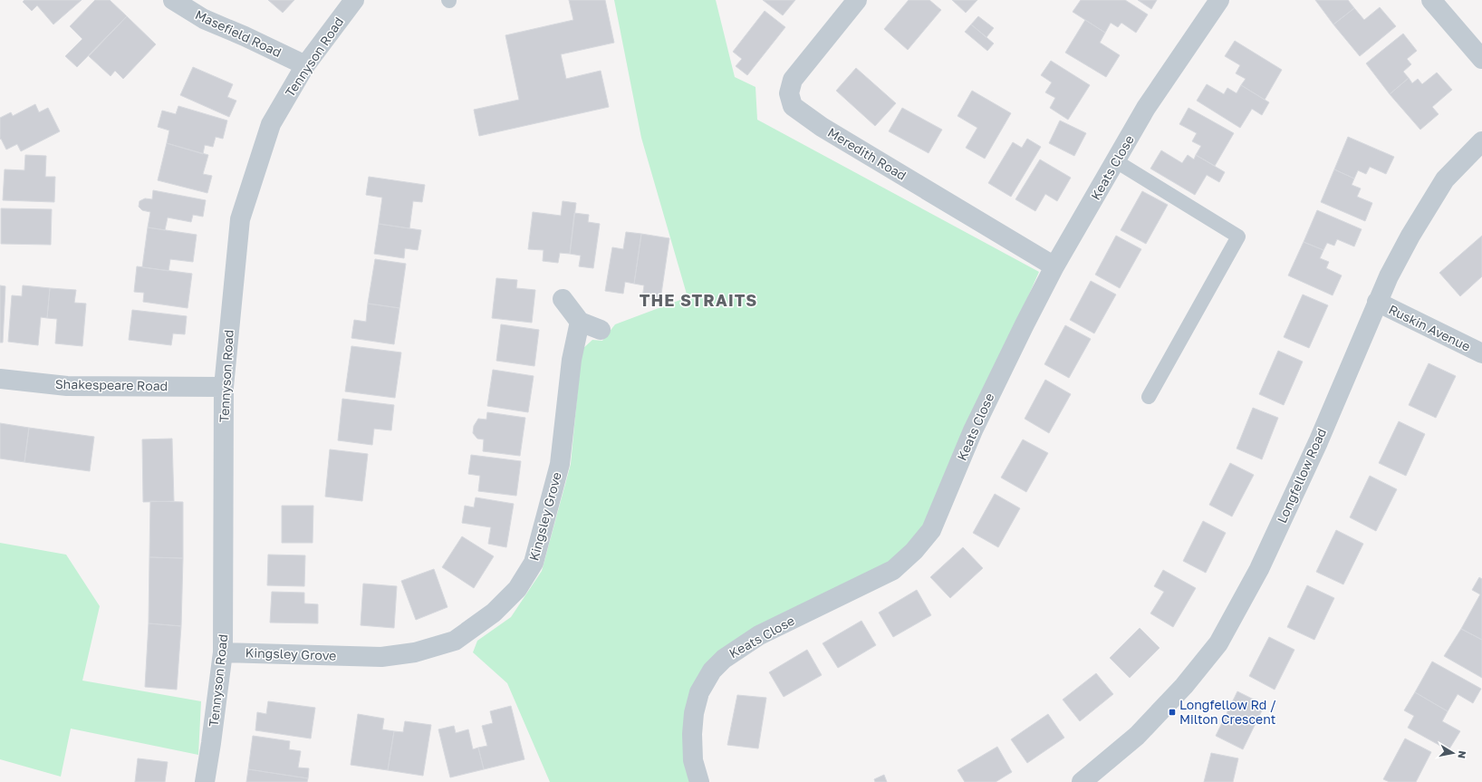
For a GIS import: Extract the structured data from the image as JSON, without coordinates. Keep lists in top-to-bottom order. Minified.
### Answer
{"streets":{"street":["Masefield Road","Tennyson Road","Meredith Road","Keats Close","Ruskin Avenue","Shakespeare Road","Longfellow Road","Kingsley Grove"]},"crossings":[["Masefield Road","Tennyson Road"],["Tennyson Road","Shakespeare Road"],["Tennyson Road","Kingsley Grove"],["Meredith Road","Keats Close"],["Ruskin Avenue","Longfellow Road"]],"districts":["THE STRAITS"],"places":{"transit":["Longfellow Rd / Milton Crescent"]},"north":"right"}
